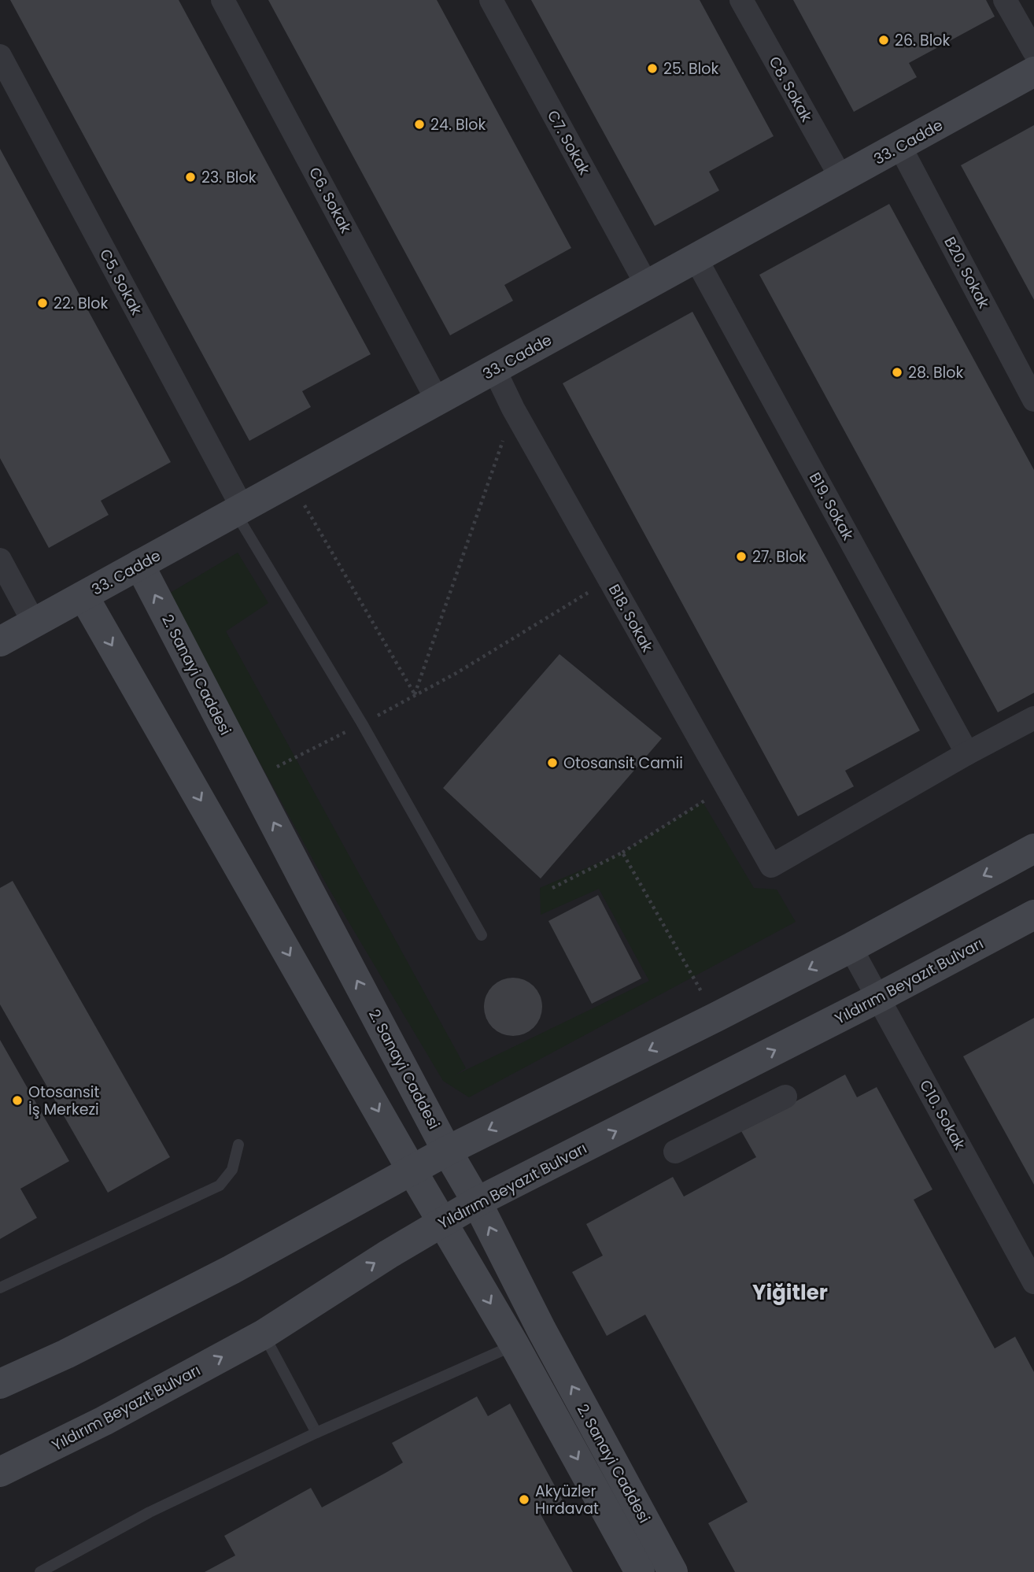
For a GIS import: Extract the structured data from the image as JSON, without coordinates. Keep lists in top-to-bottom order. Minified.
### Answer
{"streets":{"main road":["33. Cadde","2. Sanayi Caddesi","Yıldırım Beyazıt Bulvarı"],"street":["C8. Sokak","C7. Sokak","C6. Sokak","B20. Sokak","C5. Sokak","B19. Sokak","B18. Sokak","C10. Sokak"]},"crossings":[["C8. Sokak","33. Cadde"],["33. Cadde","C7. Sokak"],["33. Cadde","C6. Sokak"],["33. Cadde","B20. Sokak"],["33. Cadde","C5. Sokak"],["33. Cadde","B19. Sokak"],["33. Cadde","B18. Sokak"],["33. Cadde","2. Sanayi Caddesi"],["B19. Sokak","B18. Sokak"],["2. Sanayi Caddesi","Yıldırım Beyazıt Bulvarı"],["Yıldırım Beyazıt Bulvarı","C10. Sokak"]],"districts":["Yiğitler"],"places":["26. Blok","25. Blok","24. Blok","23. Blok","22. Blok","28. Blok","27. Blok","Otosansit Camii","Otosansit İş Merkezi","Akyüzler Hırdavat"]}
